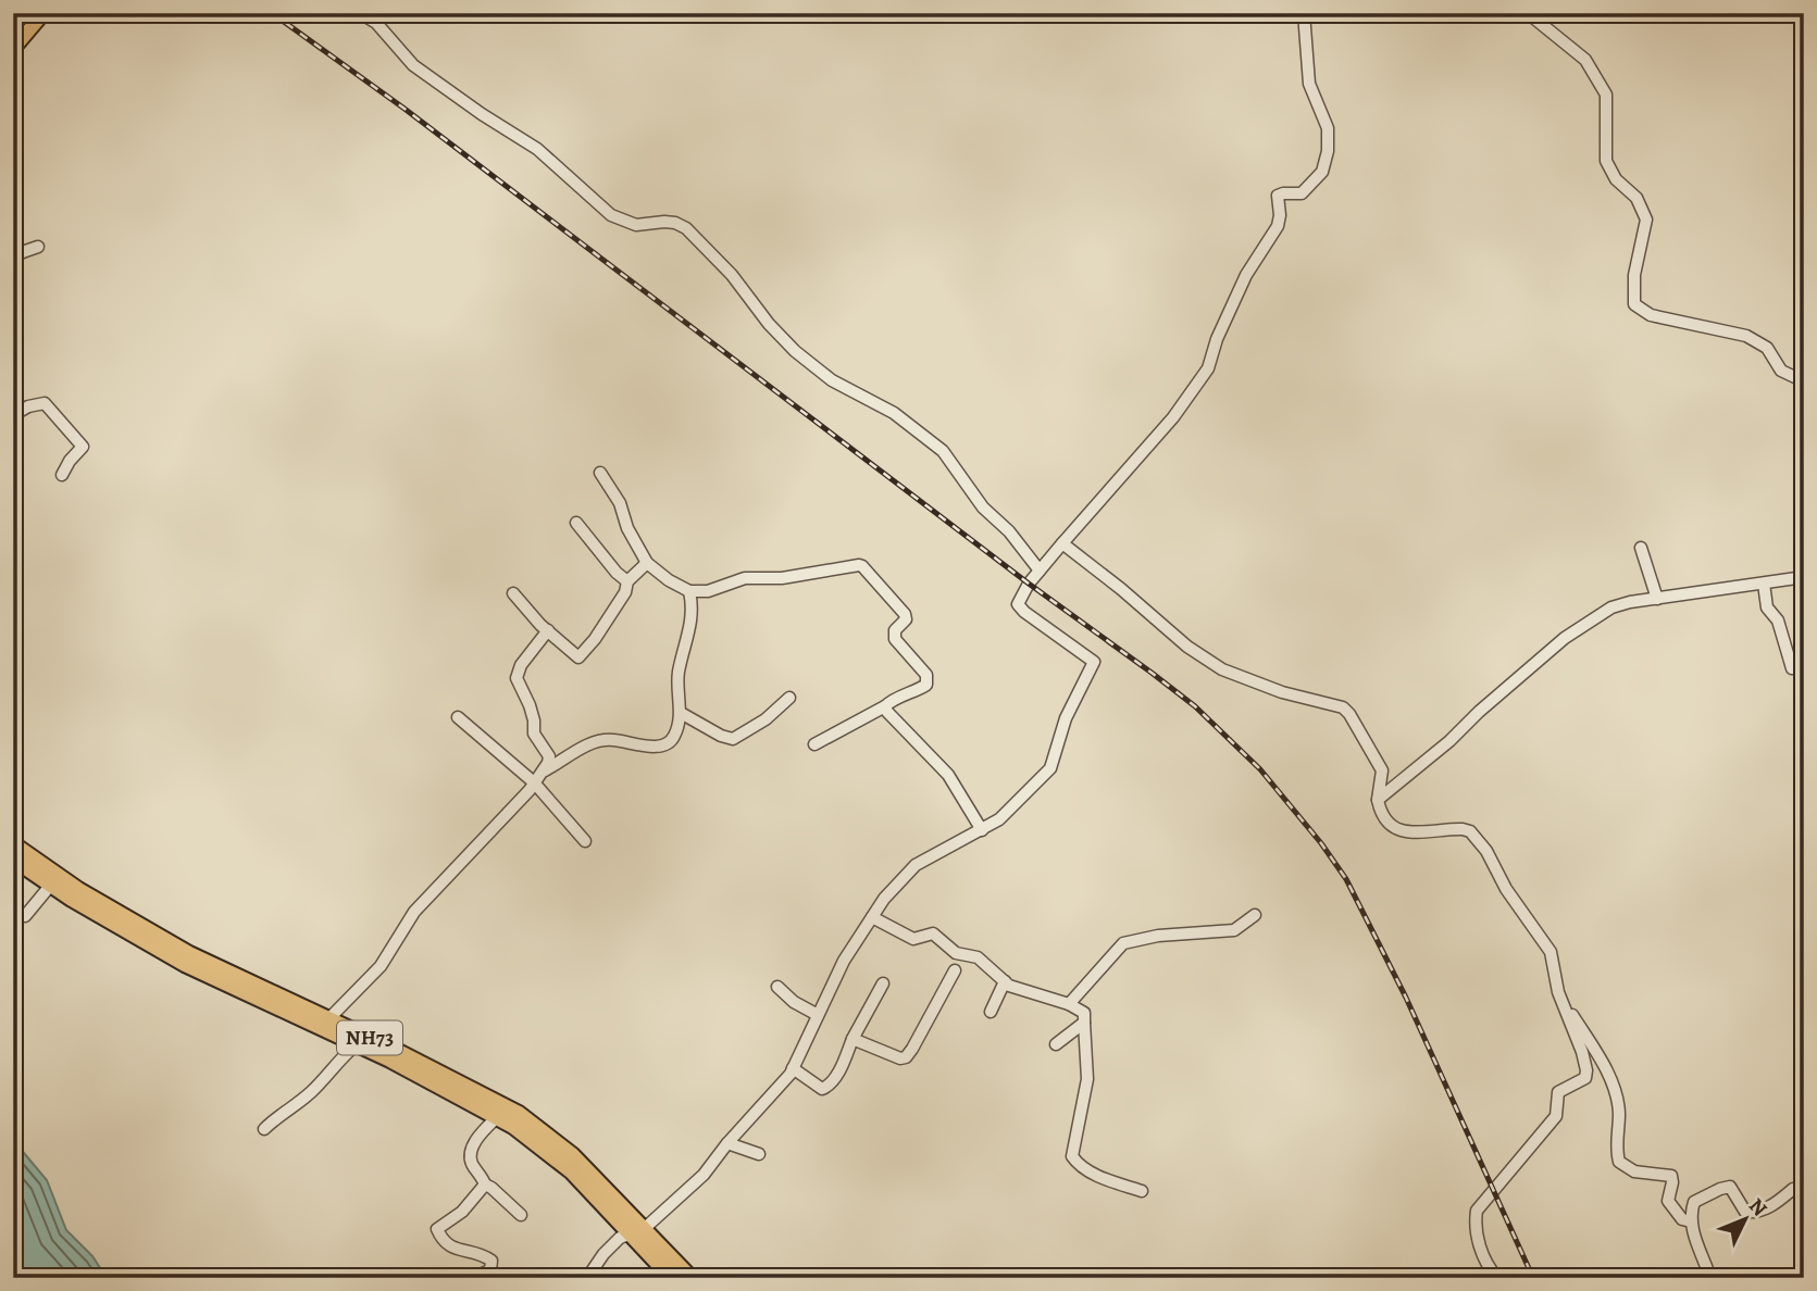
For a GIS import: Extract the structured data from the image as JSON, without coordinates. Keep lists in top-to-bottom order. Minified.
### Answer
{"streets":{"highway":["NH73"]},"north":"top right"}
